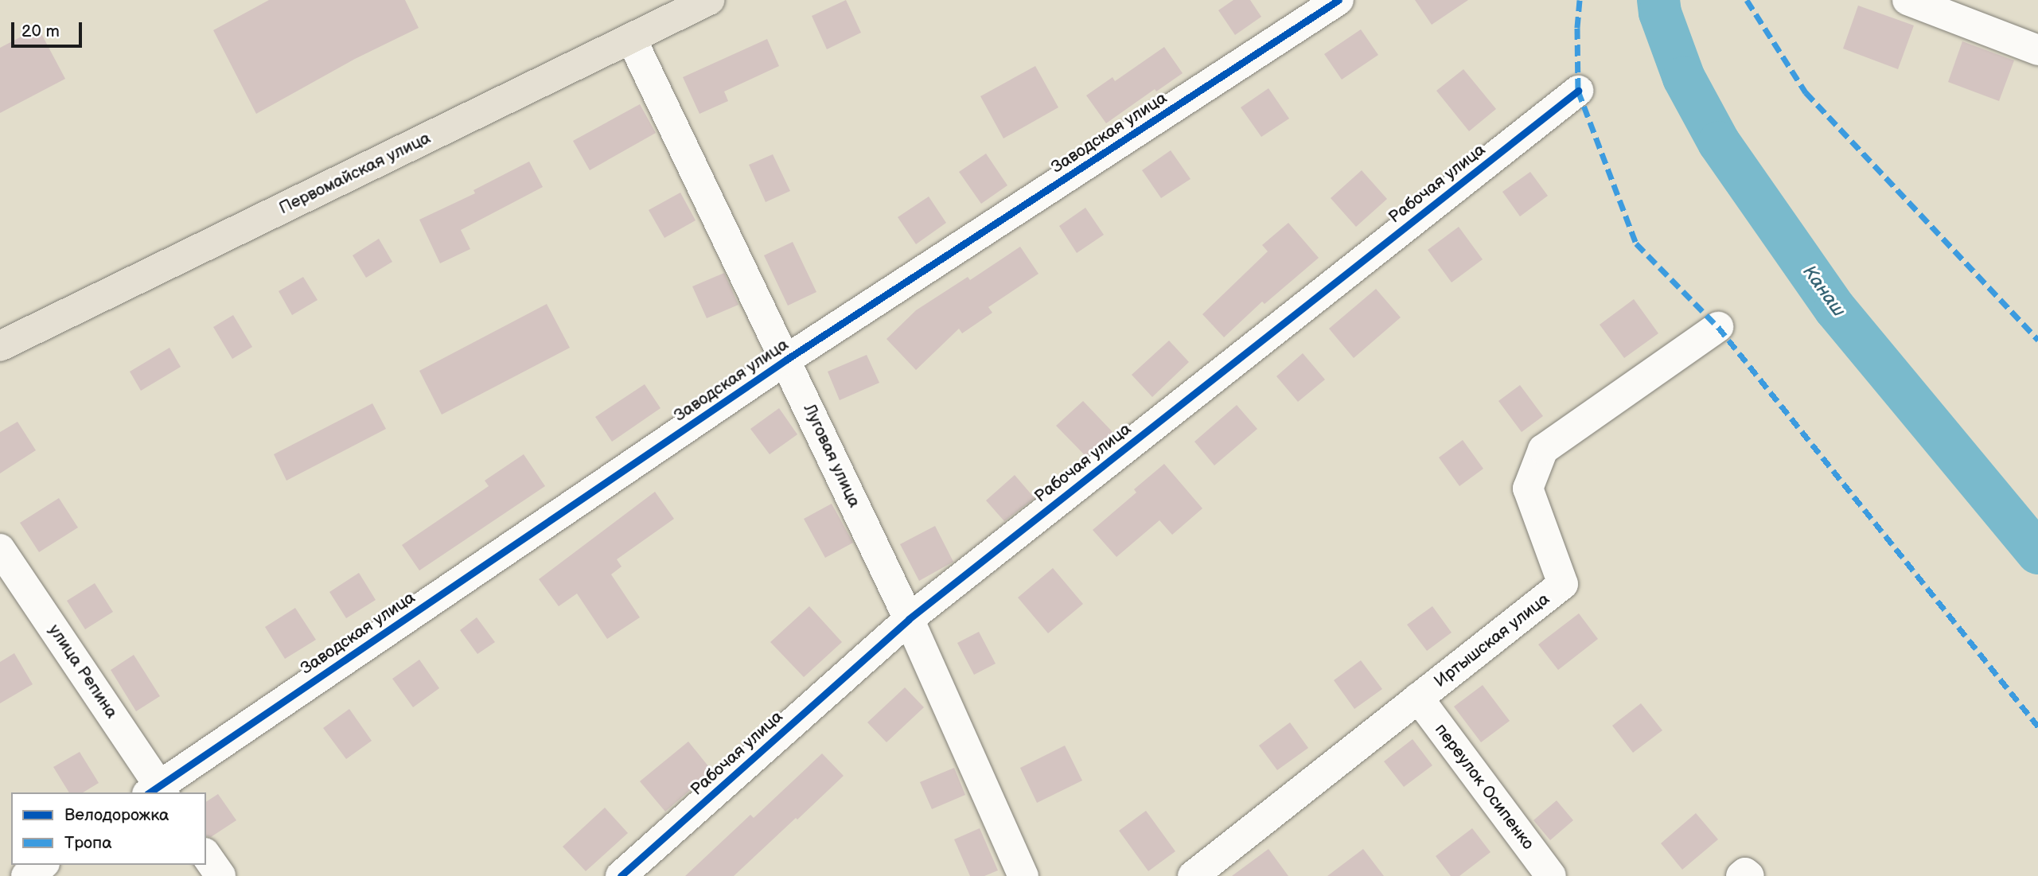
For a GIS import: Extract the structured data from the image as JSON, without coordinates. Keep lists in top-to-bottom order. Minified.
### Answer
{"streets":{"main road":["Первомайская улица"],"street":["Заводская улица","Рабочая улица","Луговая улица","Иртышская улица","улица Репина","переулок Осипенко"]},"crossings":[["Заводская улица","Луговая улица"],["Заводская улица","улица Репина"],["Первомайская улица","Луговая улица"],["Рабочая улица","Луговая улица"],["Иртышская улица","переулок Осипенко"]],"water":["Канаш"],"legend":["Велодорожка","Тропа"],"scale_bar":"20 m"}
